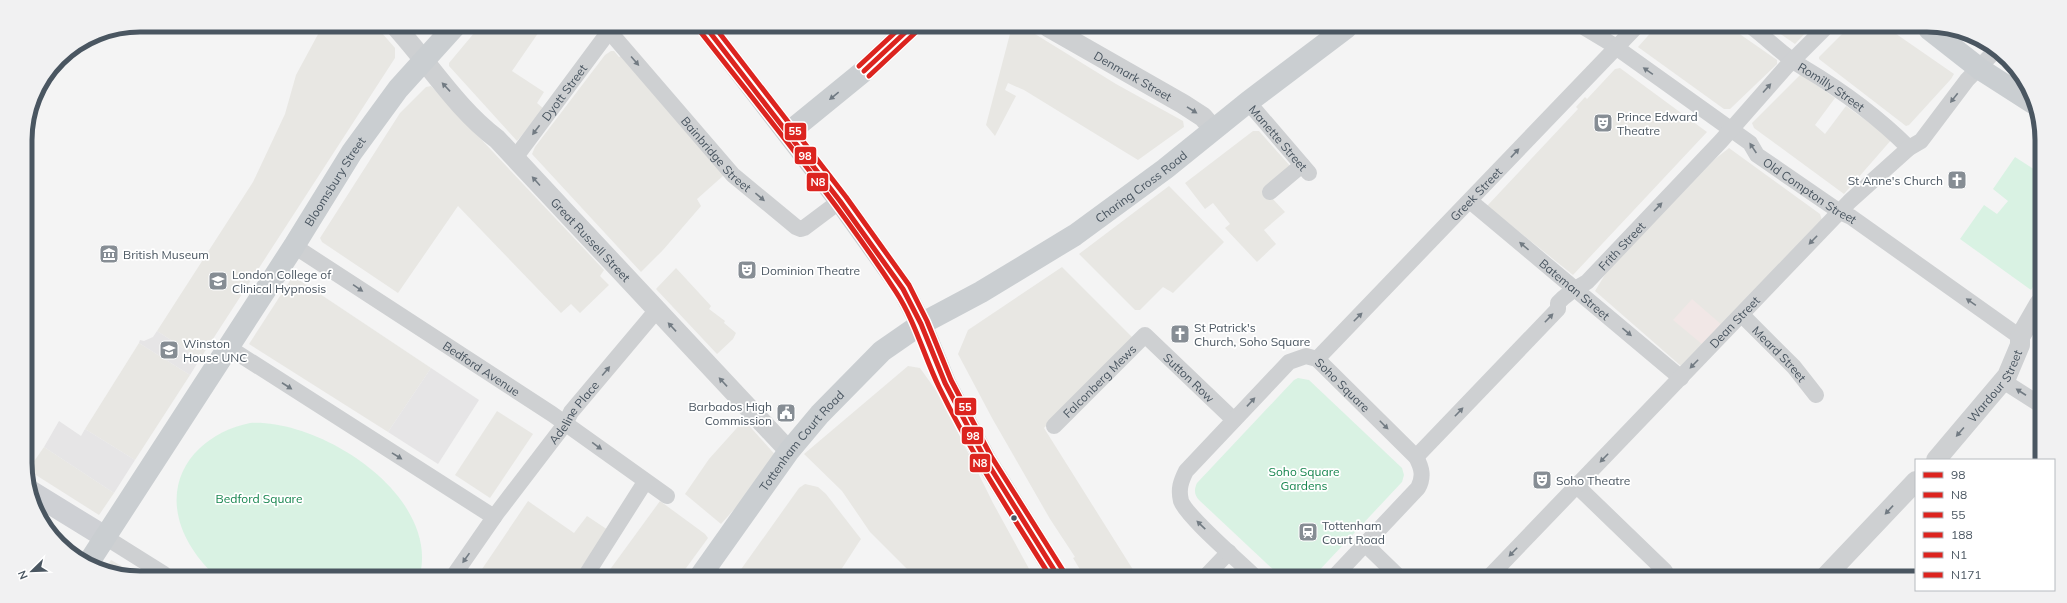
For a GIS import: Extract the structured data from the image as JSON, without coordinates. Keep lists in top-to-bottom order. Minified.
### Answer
{"streets":{"main road":["Bloomsbury Street","Charing Cross Road","Tottenham Court Road"],"street":["Denmark Street","Romilly Street","Dyott Street","Manette Street","Bainbridge Street","Old Compton Street","Greek Street","Great Russell Street","Frith Street","Bateman Street","Dean Street","Meard Street","Bedford Avenue","Sutton Row","Falconberg Mews","Wardour Street","Soho Square","Adeline Place"]},"crossings":[["Denmark Street","Charing Cross Road"],["Romilly Street","Frith Street"],["Romilly Street","Dean Street"],["Dyott Street","Great Russell Street"],["Manette Street","Charing Cross Road"],["Bloomsbury Street","Great Russell Street"],["Bloomsbury Street","Bedford Avenue"],["Charing Cross Road","Tottenham Court Road"],["Old Compton Street","Greek Street"],["Old Compton Street","Frith Street"],["Old Compton Street","Dean Street"],["Old Compton Street","Wardour Street"],["Greek Street","Bateman Street"],["Greek Street","Soho Square"],["Great Russell Street","Adeline Place"],["Great Russell Street","Tottenham Court Road"],["Frith Street","Bateman Street"],["Frith Street","Soho Square"],["Bateman Street","Dean Street"],["Dean Street","Meard Street"],["Bedford Avenue","Adeline Place"],["Sutton Row","Falconberg Mews"],["Sutton Row","Soho Square"]],"one_way":["Denmark Street","Dyott Street","Bainbridge Street","Old Compton Street","Greek Street","Great Russell Street","Frith Street","Dean Street","Wardour Street","Adeline Place"],"parks":["Soho Square Gardens","Bedford Square"],"places":{"theatre":["Prince Edward Theatre","Dominion Theatre","Soho Theatre"],"church":["St Anne's Church","St Patrick's Church, Soho Square"],"museum":["British Museum"],"school or university":["London College of Clinical Hypnosis","Winston House UNC"],"public building":["Barbados High Commission"],"station":["Tottenham Court Road"]},"lines":["transit line 98","transit line N8","transit line 55","transit line 188","transit line N1","transit line N171"],"legend":["98","N8","55","188","N1","N171"],"north":"bottom left"}
